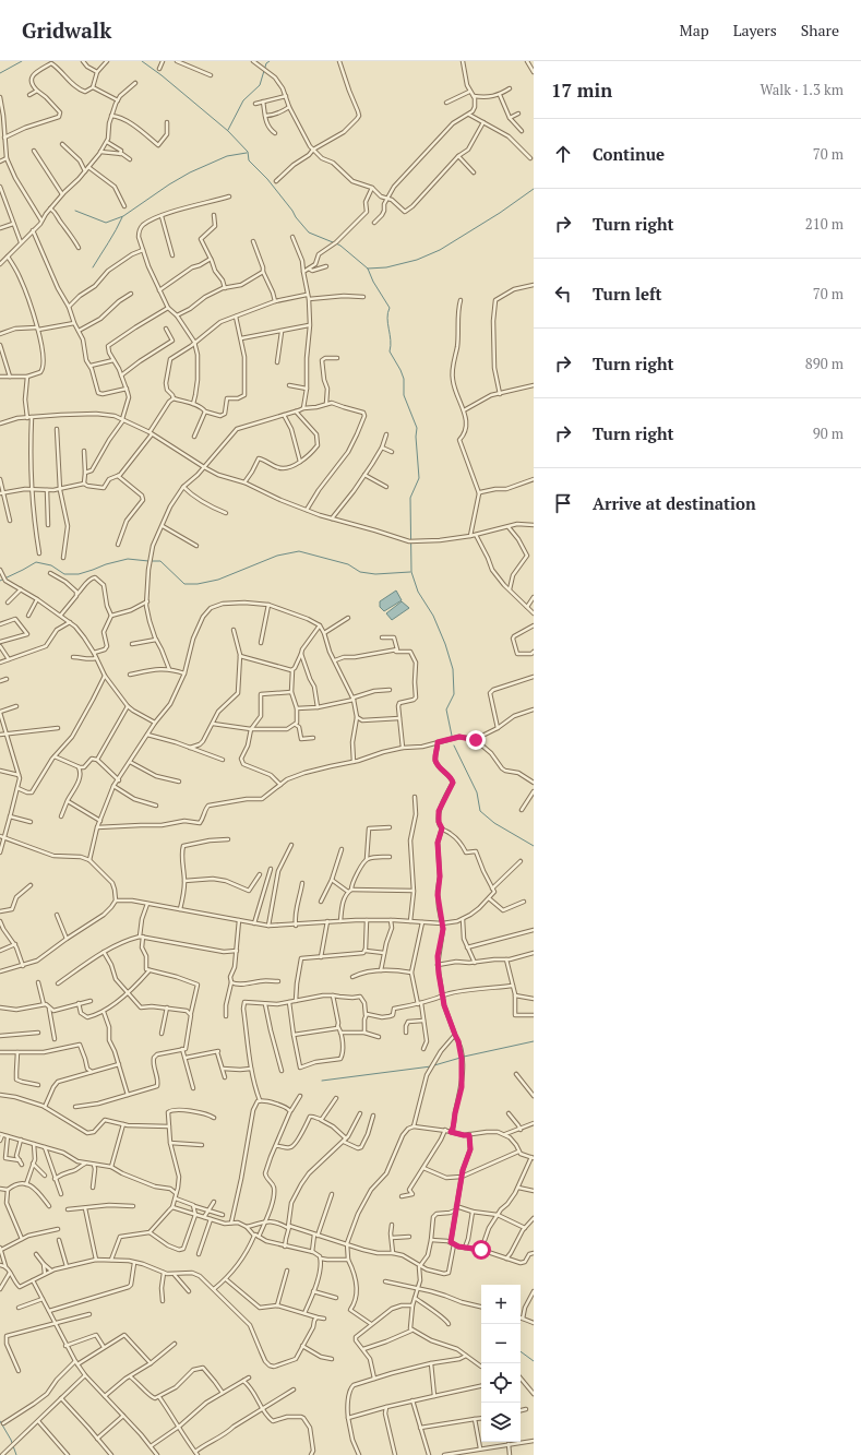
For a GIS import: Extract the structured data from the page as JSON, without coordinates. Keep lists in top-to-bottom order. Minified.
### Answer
{"page":{"header":"Gridwalk","nav":["Map","Layers","Share"],"heading":["17 min","Walk · 1.3 km"],"list":[["Continue","70 m"],["Turn right","210 m"],["Turn left","70 m"],["Turn right","890 m"],["Turn right","90 m"],"Arrive at destination"],"map_buttons":["+","−"]}}
